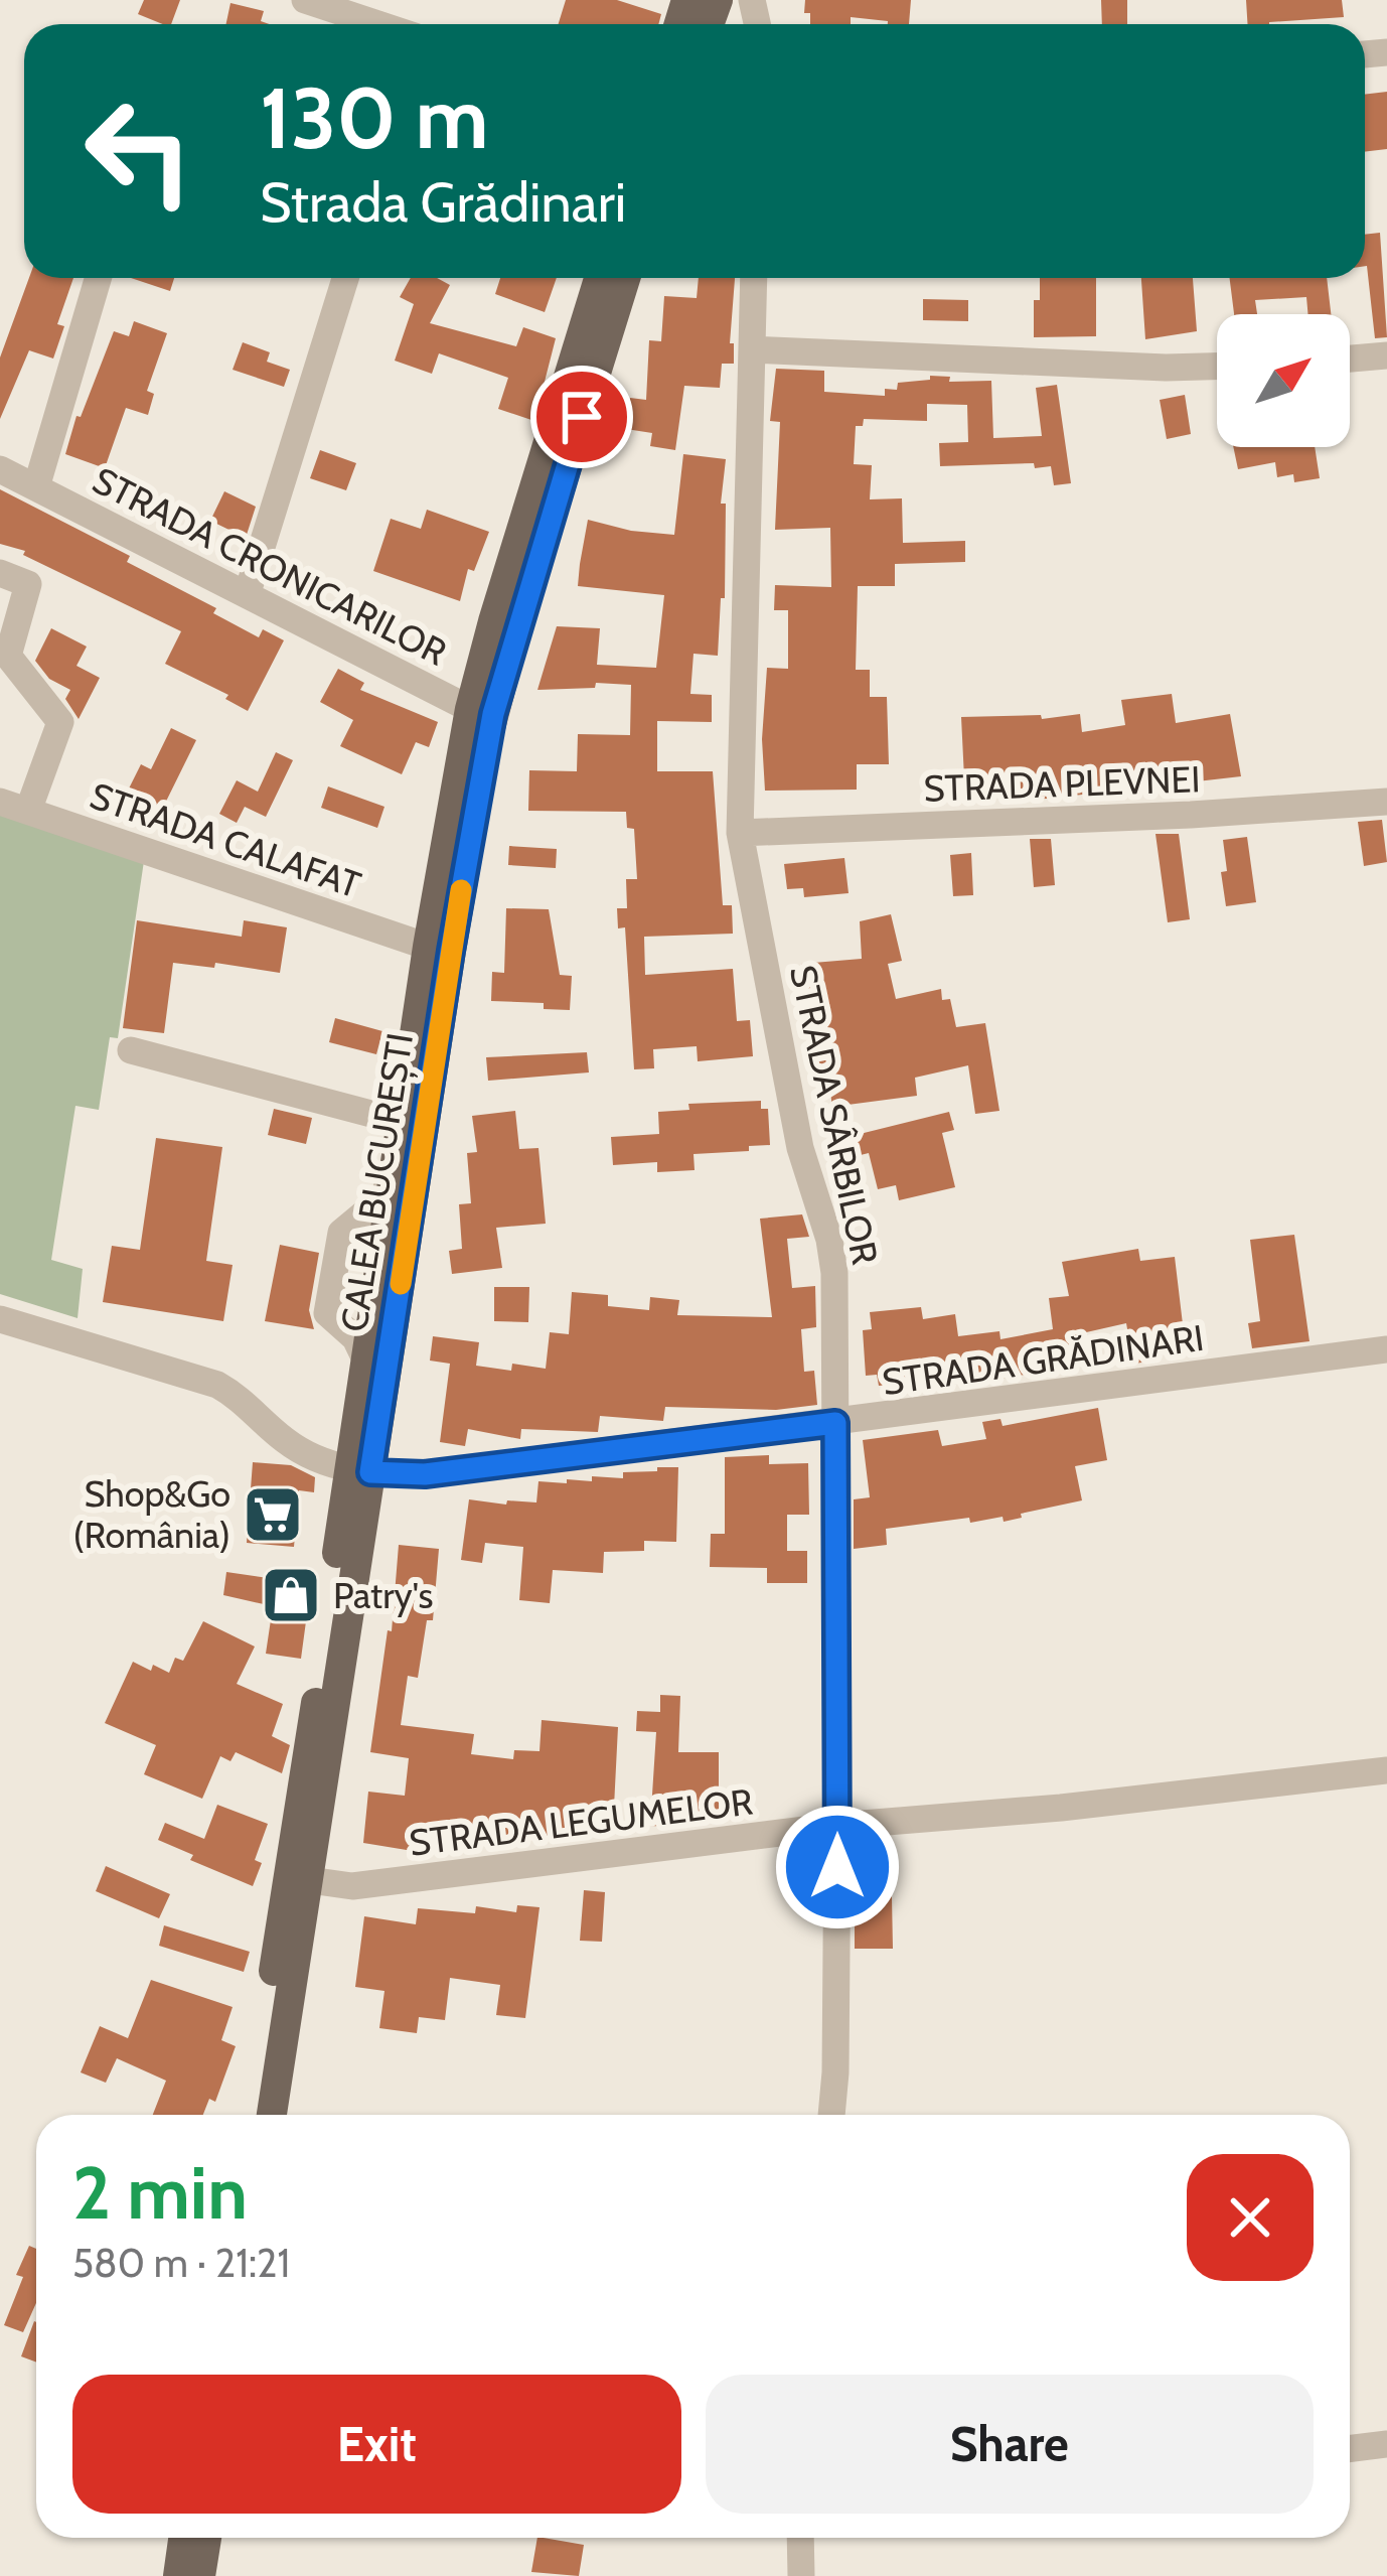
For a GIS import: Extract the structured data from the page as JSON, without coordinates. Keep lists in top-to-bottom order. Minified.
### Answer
{"streets":{"main road":["CALEA BUCUREȘTI"],"street":["STRADA CRONICARILOR","STRADA PLEVNEI","STRADA CALAFAT","STRADA SÂRBILOR","STRADA GRĂDINARI","STRADA LEGUMELOR"]},"crossings":[["STRADA CRONICARILOR","CALEA BUCUREȘTI"],["STRADA PLEVNEI","STRADA SÂRBILOR"],["STRADA CALAFAT","CALEA BUCUREȘTI"],["STRADA SÂRBILOR","STRADA GRĂDINARI"],["STRADA SÂRBILOR","STRADA LEGUMELOR"],["CALEA BUCUREȘTI","STRADA GRĂDINARI"],["CALEA BUCUREȘTI","STRADA LEGUMELOR"]],"places":{"supermarket":["Shop&Go (România)"],"shop":["Patry's"]},"north":"top right","page":{"turn":["130 m","Strada Grădinari"],"heading":["2 min","580 m · 21:21"],"buttons":["Exit","Share"]}}
